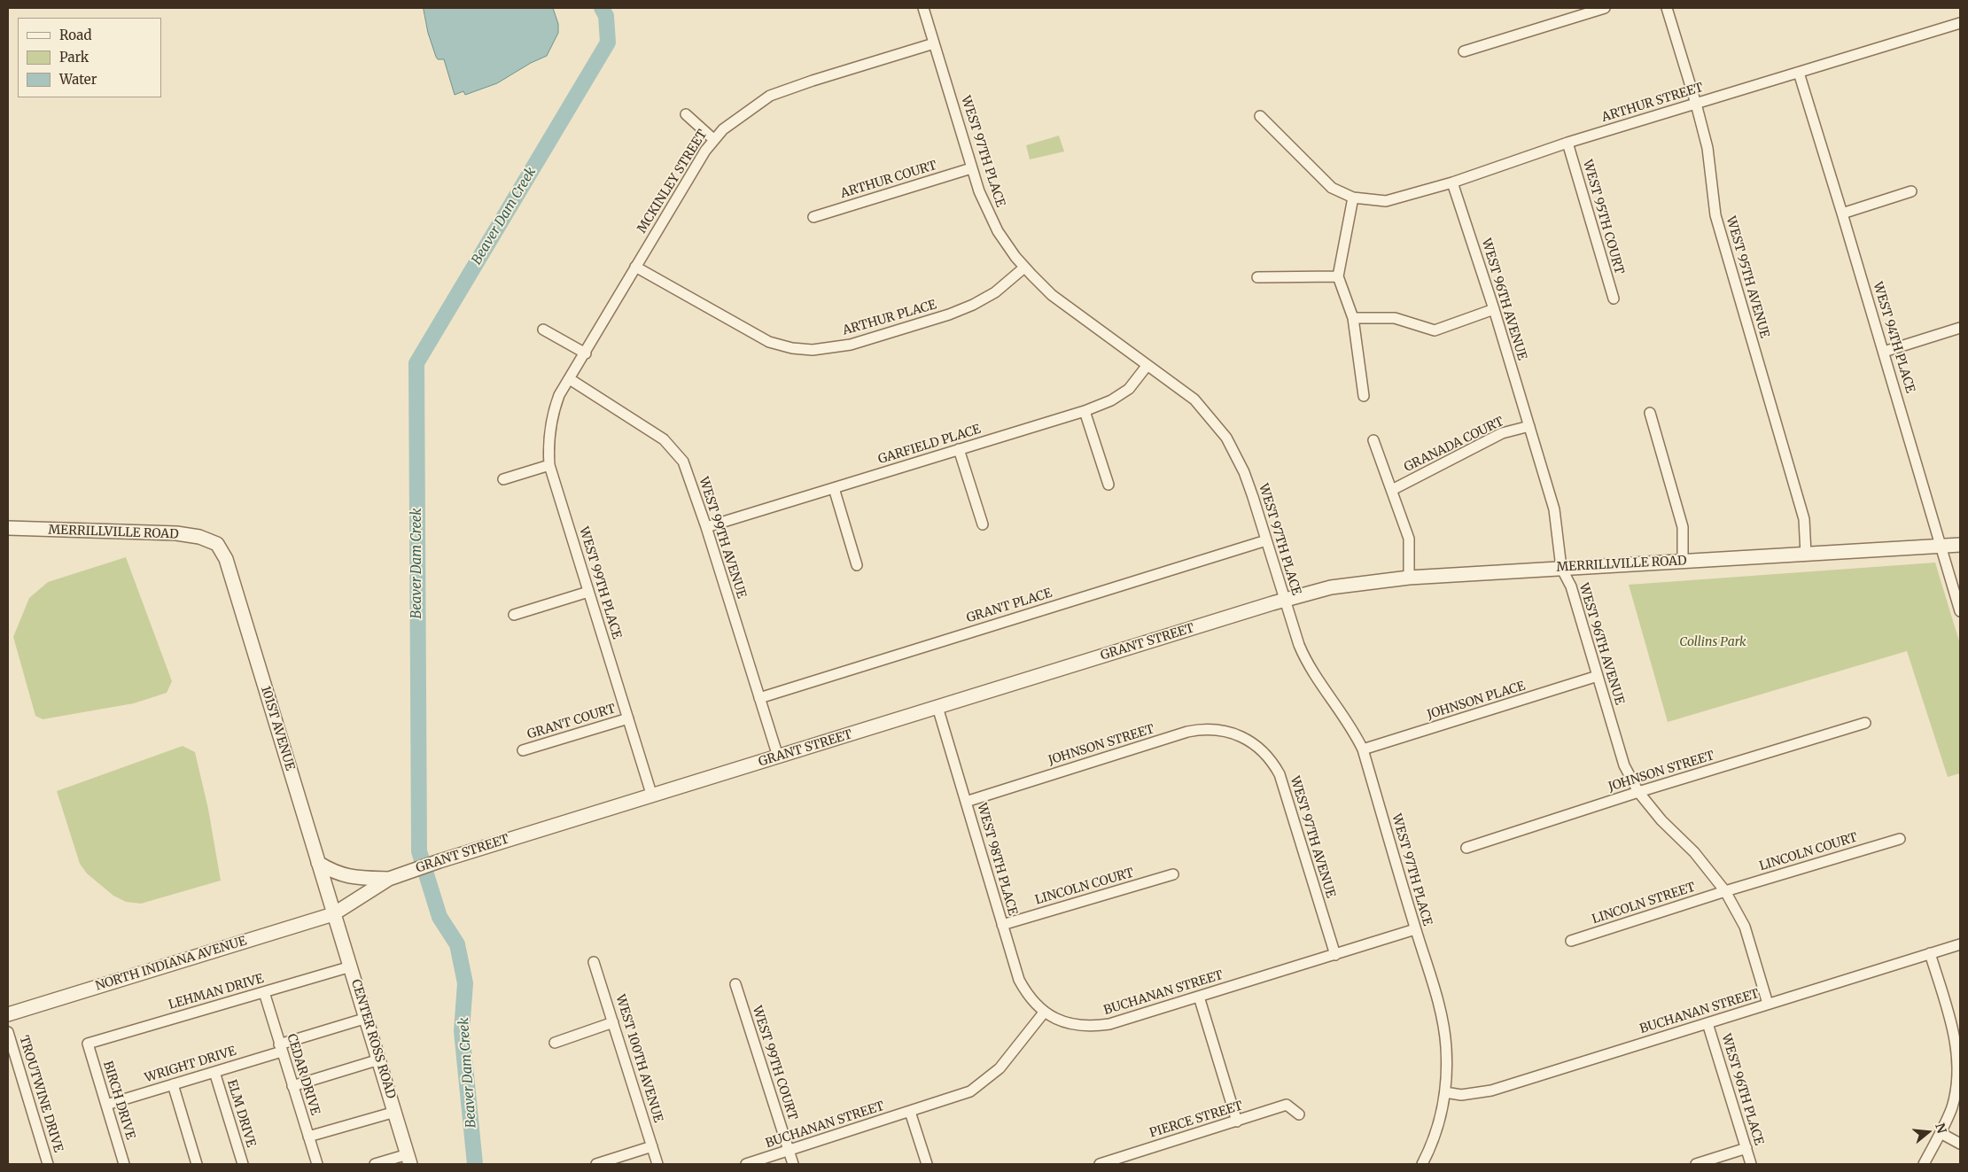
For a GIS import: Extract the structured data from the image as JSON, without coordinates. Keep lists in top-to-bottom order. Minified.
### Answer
{"streets":{"street":["ARTHUR STREET","WEST 97TH PLACE","ARTHUR COURT","MCKINLEY STREET","WEST 95TH COURT","WEST 95TH AVENUE","WEST 96TH AVENUE","ARTHUR PLACE","WEST 94TH PLACE","GARFIELD PLACE","GRANADA COURT","MERRILLVILLE ROAD","WEST 99TH AVENUE","WEST 99TH PLACE","GRANT PLACE","GRANT STREET","JOHNSON PLACE","GRANT COURT","101ST AVENUE","JOHNSON STREET","WEST 97TH AVENUE","LINCOLN COURT","WEST 98TH PLACE","LINCOLN STREET","NORTH INDIANA AVENUE","LEHMAN DRIVE","BUCHANAN STREET","CENTER ROSS ROAD","WEST 100TH AVENUE","WEST 99TH COURT","WRIGHT DRIVE","CEDAR DRIVE","WEST 96TH PLACE","TROUTWINE DRIVE","BIRCH DRIVE","ELM DRIVE","PIERCE STREET"]},"crossings":[["ARTHUR STREET","WEST 95TH COURT"],["ARTHUR STREET","WEST 95TH AVENUE"],["ARTHUR STREET","WEST 96TH AVENUE"],["ARTHUR STREET","WEST 94TH PLACE"],["WEST 97TH PLACE","ARTHUR COURT"],["WEST 97TH PLACE","MCKINLEY STREET"],["WEST 97TH PLACE","ARTHUR PLACE"],["WEST 97TH PLACE","GARFIELD PLACE"],["WEST 97TH PLACE","MERRILLVILLE ROAD"],["WEST 97TH PLACE","GRANT PLACE"],["WEST 97TH PLACE","GRANT STREET"],["WEST 97TH PLACE","JOHNSON PLACE"],["WEST 97TH PLACE","BUCHANAN STREET"],["MCKINLEY STREET","ARTHUR PLACE"],["MCKINLEY STREET","WEST 99TH AVENUE"],["MCKINLEY STREET","WEST 99TH PLACE"],["WEST 95TH AVENUE","MERRILLVILLE ROAD"],["WEST 96TH AVENUE","GRANADA COURT"],["WEST 96TH AVENUE","MERRILLVILLE ROAD"],["WEST 96TH AVENUE","JOHNSON PLACE"],["WEST 96TH AVENUE","JOHNSON STREET"],["WEST 96TH AVENUE","LINCOLN COURT"],["WEST 96TH AVENUE","LINCOLN STREET"],["WEST 96TH AVENUE","BUCHANAN STREET"],["WEST 94TH PLACE","MERRILLVILLE ROAD"],["GARFIELD PLACE","WEST 99TH AVENUE"],["MERRILLVILLE ROAD","GRANT STREET"],["MERRILLVILLE ROAD","101ST AVENUE"],["WEST 99TH AVENUE","WEST 99TH PLACE"],["WEST 99TH AVENUE","GRANT PLACE"],["WEST 99TH AVENUE","GRANT STREET"],["WEST 99TH PLACE","GRANT STREET"],["WEST 99TH PLACE","GRANT COURT"],["GRANT STREET","101ST AVENUE"],["GRANT STREET","WEST 98TH PLACE"],["GRANT STREET","NORTH INDIANA AVENUE"],["GRANT STREET","CENTER ROSS ROAD"],["101ST AVENUE","NORTH INDIANA AVENUE"],["101ST AVENUE","CENTER ROSS ROAD"],["JOHNSON STREET","WEST 97TH AVENUE"],["JOHNSON STREET","WEST 98TH PLACE"],["WEST 97TH AVENUE","BUCHANAN STREET"],["LINCOLN COURT","WEST 98TH PLACE"],["LINCOLN COURT","LINCOLN STREET"],["WEST 98TH PLACE","BUCHANAN STREET"],["NORTH INDIANA AVENUE","CENTER ROSS ROAD"],["LEHMAN DRIVE","CENTER ROSS ROAD"],["LEHMAN DRIVE","CEDAR DRIVE"],["LEHMAN DRIVE","BIRCH DRIVE"],["BUCHANAN STREET","WEST 99TH COURT"],["BUCHANAN STREET","WEST 96TH PLACE"],["CENTER ROSS ROAD","WRIGHT DRIVE"],["WRIGHT DRIVE","CEDAR DRIVE"],["WRIGHT DRIVE","BIRCH DRIVE"],["WRIGHT DRIVE","ELM DRIVE"]],"water":["Beaver Dam Creek"],"parks":["Collins Park"],"legend":["Road","Park","Water"],"north":"right"}
